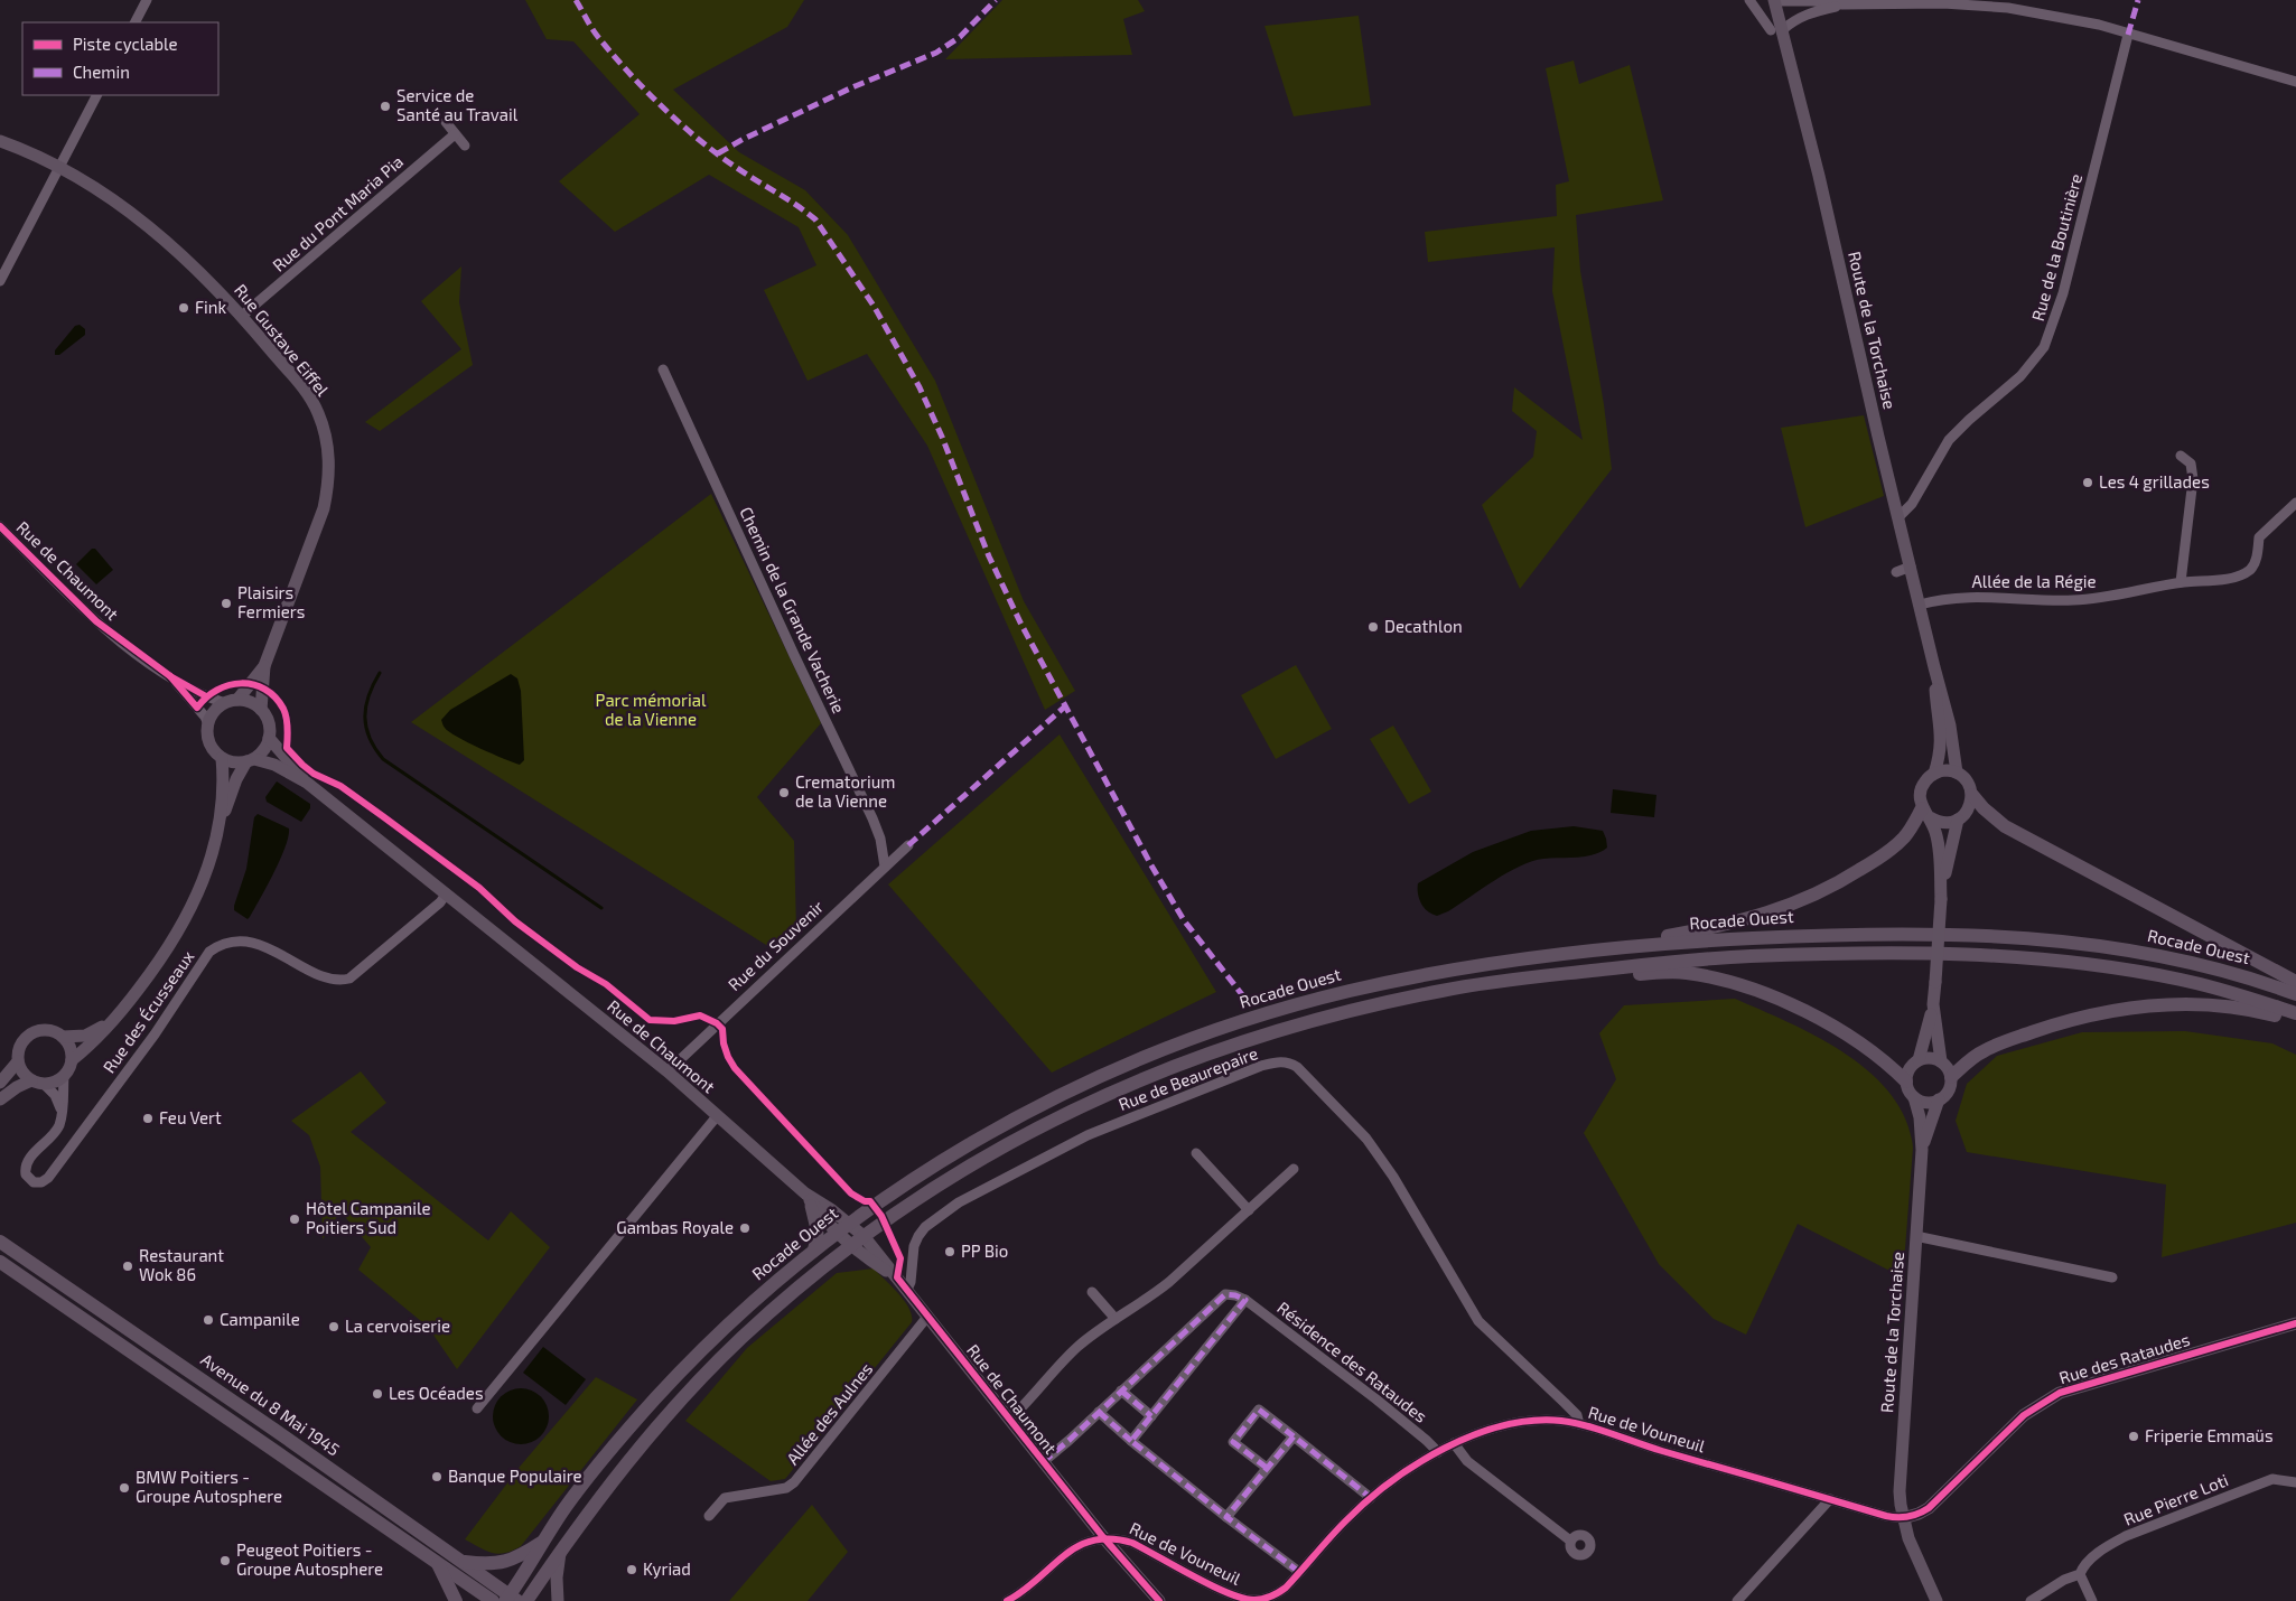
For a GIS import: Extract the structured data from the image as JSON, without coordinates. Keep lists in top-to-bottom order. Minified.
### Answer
{"streets":{"main road":["Rocade Ouest","Avenue du 8 Mai 1945"],"street":["Rue du Pont Maria Pia","Rue de la Boutinière","Route de la Torchaise","Rue Gustave Eiffel","Rue de Chaumont","Allée de la Régie","Chemin de la Grande Vacherie","Rue du Souvenir","Rue des Écusseaux","Rue de Beaurepaire","Rue des Rataudes","Résidence des Rataudes","Allée des Aulnes","Rue de Vouneuil","Rue Pierre Loti"]},"crossings":[["Rue du Pont Maria Pia","Rue Gustave Eiffel"],["Rue de la Boutinière","Route de la Torchaise"],["Route de la Torchaise","Allée de la Régie"],["Route de la Torchaise","Rue des Rataudes"],["Route de la Torchaise","Rue de Vouneuil"],["Rue Gustave Eiffel","Rue de Chaumont"],["Rue de Chaumont","Rocade Ouest"],["Rue de Chaumont","Rue du Souvenir"],["Rue de Chaumont","Rue des Écusseaux"],["Rue de Chaumont","Rue de Beaurepaire"],["Rue de Chaumont","Allée des Aulnes"],["Rue de Chaumont","Rue de Vouneuil"],["Chemin de la Grande Vacherie","Rue du Souvenir"],["Rocade Ouest","Avenue du 8 Mai 1945"],["Rue de Beaurepaire","Rue de Vouneuil"],["Rue des Rataudes","Rue de Vouneuil"],["Résidence des Rataudes","Rue de Vouneuil"]],"parks":["Parc mémorial de la Vienne"],"places":["Service de Santé au Travail","Fink","Les 4 grillades","Plaisirs Fermiers","Decathlon","Crematorium de la Vienne","Feu Vert","Hôtel Campanile Poitiers Sud","Gambas Royale","PP Bio","Restaurant Wok 86","Campanile","La cervoiserie","Les Océades","Friperie Emmaüs","Banque Populaire","BMW Poitiers - Groupe Autosphere","Peugeot Poitiers - Groupe Autosphere","Kyriad"],"legend":["Piste cyclable","Chemin"]}
